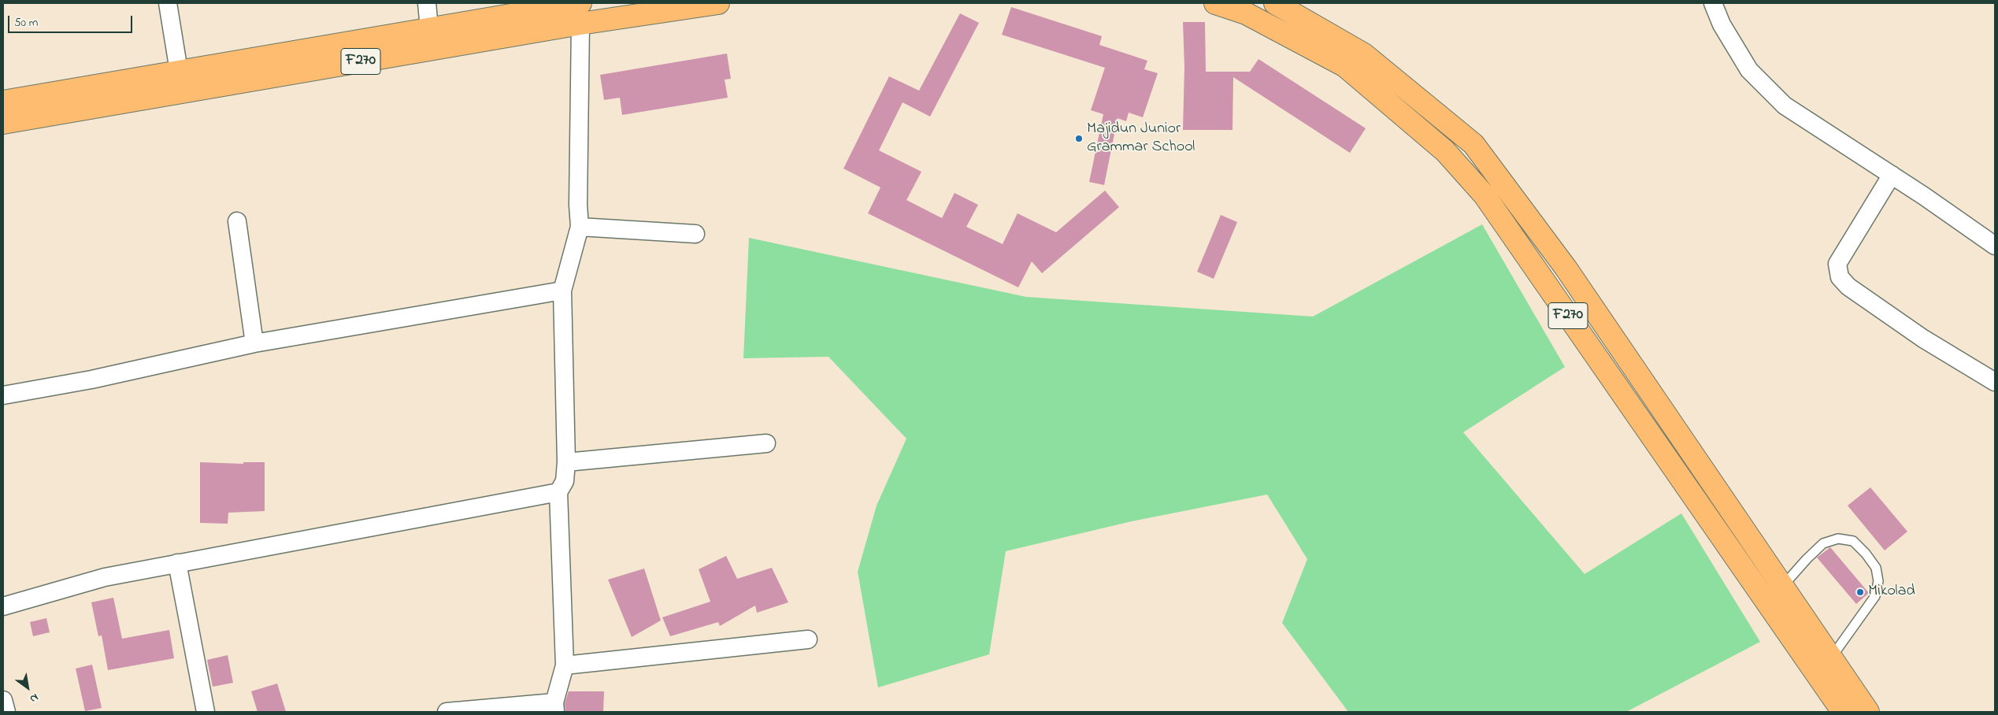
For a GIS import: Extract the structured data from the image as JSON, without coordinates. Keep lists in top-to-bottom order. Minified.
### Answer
{"streets":{"main road":["F270"]},"places":["Majidun Junior Grammar School","Mikolad"],"scale_bar":"50 m","north":"bottom right"}
